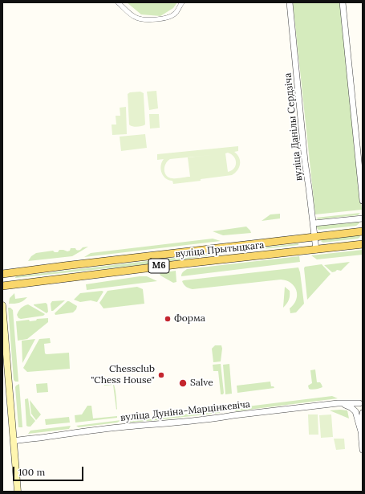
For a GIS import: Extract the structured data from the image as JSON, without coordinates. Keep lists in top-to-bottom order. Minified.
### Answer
{"streets":{"main road":["вуліца Прытыцкага","М6"],"street":["вуліца Данілы Сердзіча","вуліца Дуніна-Марцінкевіча"]},"crossings":[["вуліца Данілы Сердзіча","вуліца Прытыцкага"]],"places":["Форма","Chessclub \"Chess House\"","Salve"],"scale_bar":"100 m"}
